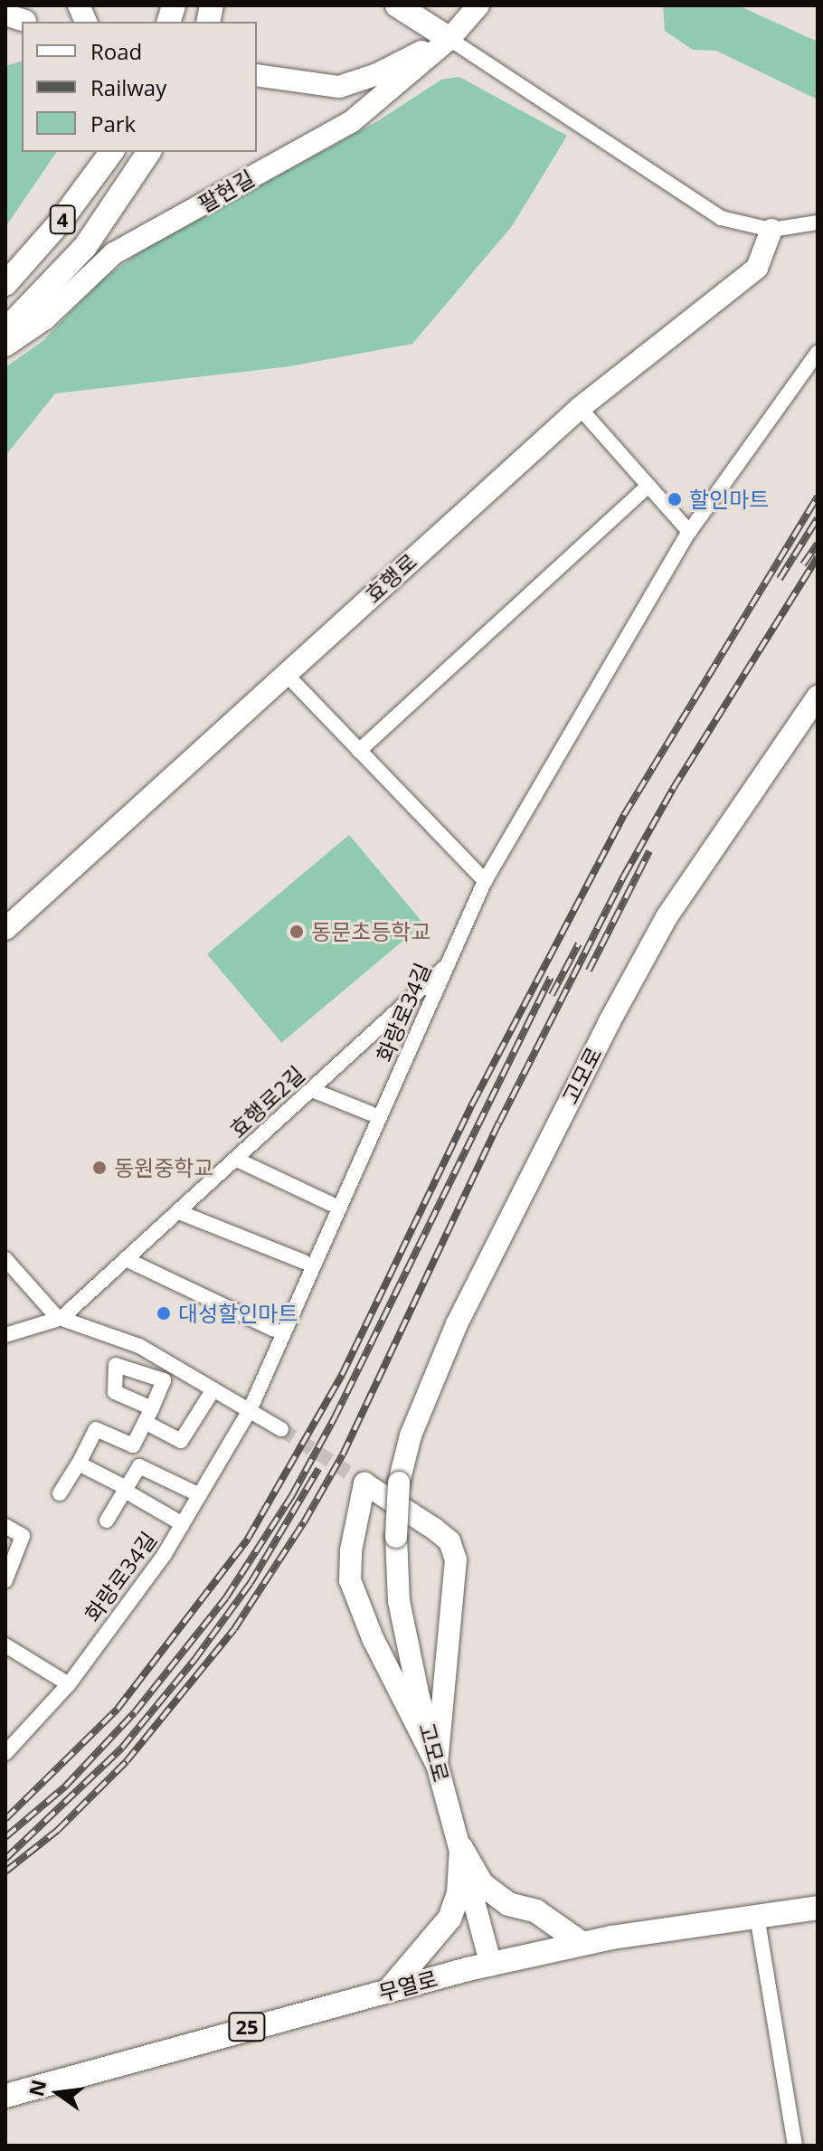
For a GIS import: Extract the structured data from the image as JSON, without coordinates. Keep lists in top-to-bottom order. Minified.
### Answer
{"streets":{"main road":["팔현길","4","효행로","고모로","무열로","25"],"street":["화랑로34길","효행로2길"]},"crossings":[["화랑로34길","효행로2길"],["고모로","무열로"]],"places":["할인마트","동문초등학교","동원중학교","대성할인마트"],"legend":["Road","Railway","Park"],"north":"left"}
